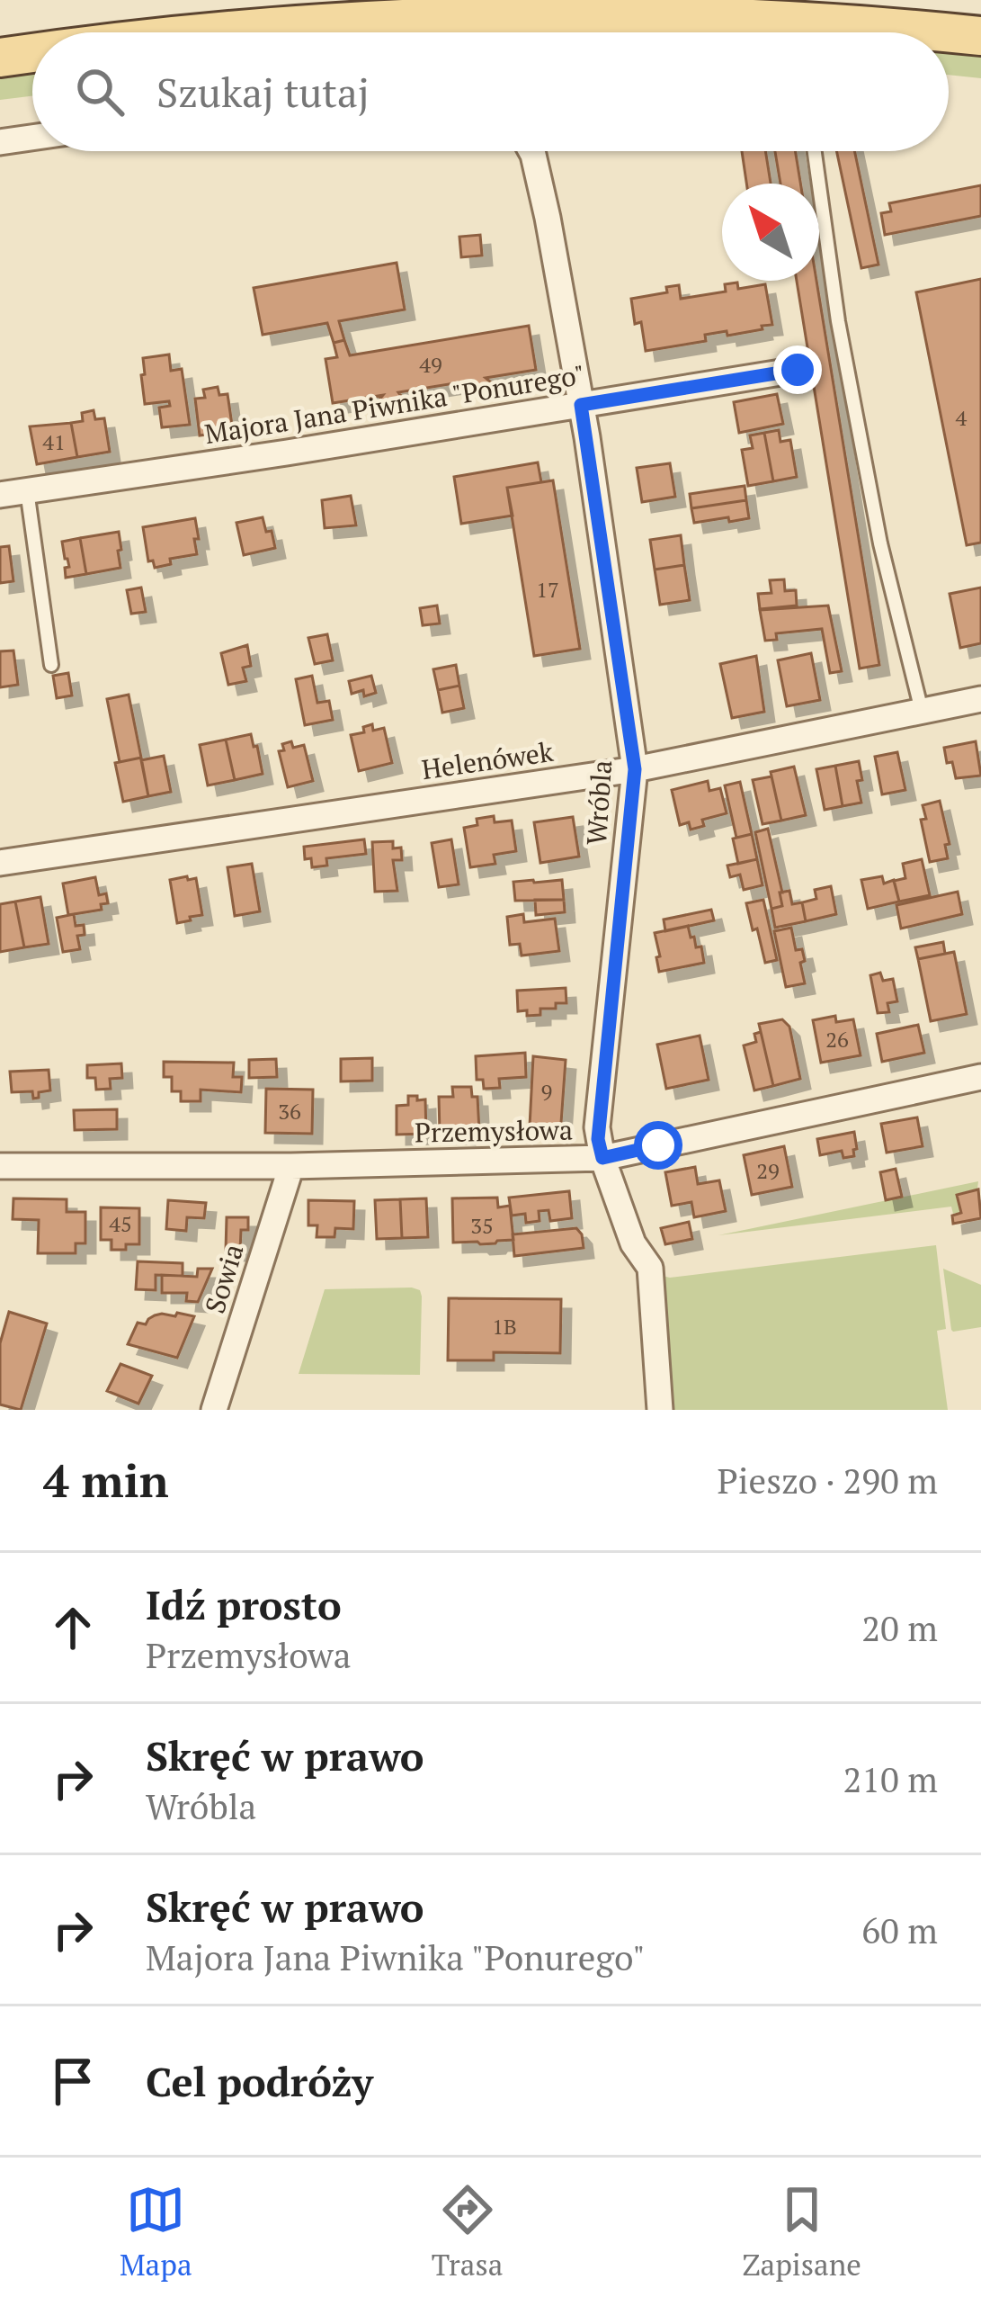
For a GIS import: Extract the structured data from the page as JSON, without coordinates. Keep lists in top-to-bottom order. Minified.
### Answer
{"streets":{"street":["Majora Jana Piwnika \"Ponurego\"","Helenówek","Wróbla","Przemysłowa","Sowia"]},"crossings":[["Majora Jana Piwnika \"Ponurego\"","Wróbla"],["Helenówek","Wróbla"],["Wróbla","Przemysłowa"],["Przemysłowa","Sowia"]],"house_numbers":["49","4","41","17","26","9","36","29","45","35","1B"],"north":"top left","page":{"search":"Szukaj tutaj","heading":["4 min","Pieszo · 290 m"],"list":[["Idź prosto","Przemysłowa","20 m"],["Skręć w prawo","Wróbla","210 m"],["Skręć w prawo","Majora Jana Piwnika \"Ponurego\"","60 m"],"Cel podróży"],"nav":["Mapa","Trasa","Zapisane"]}}
